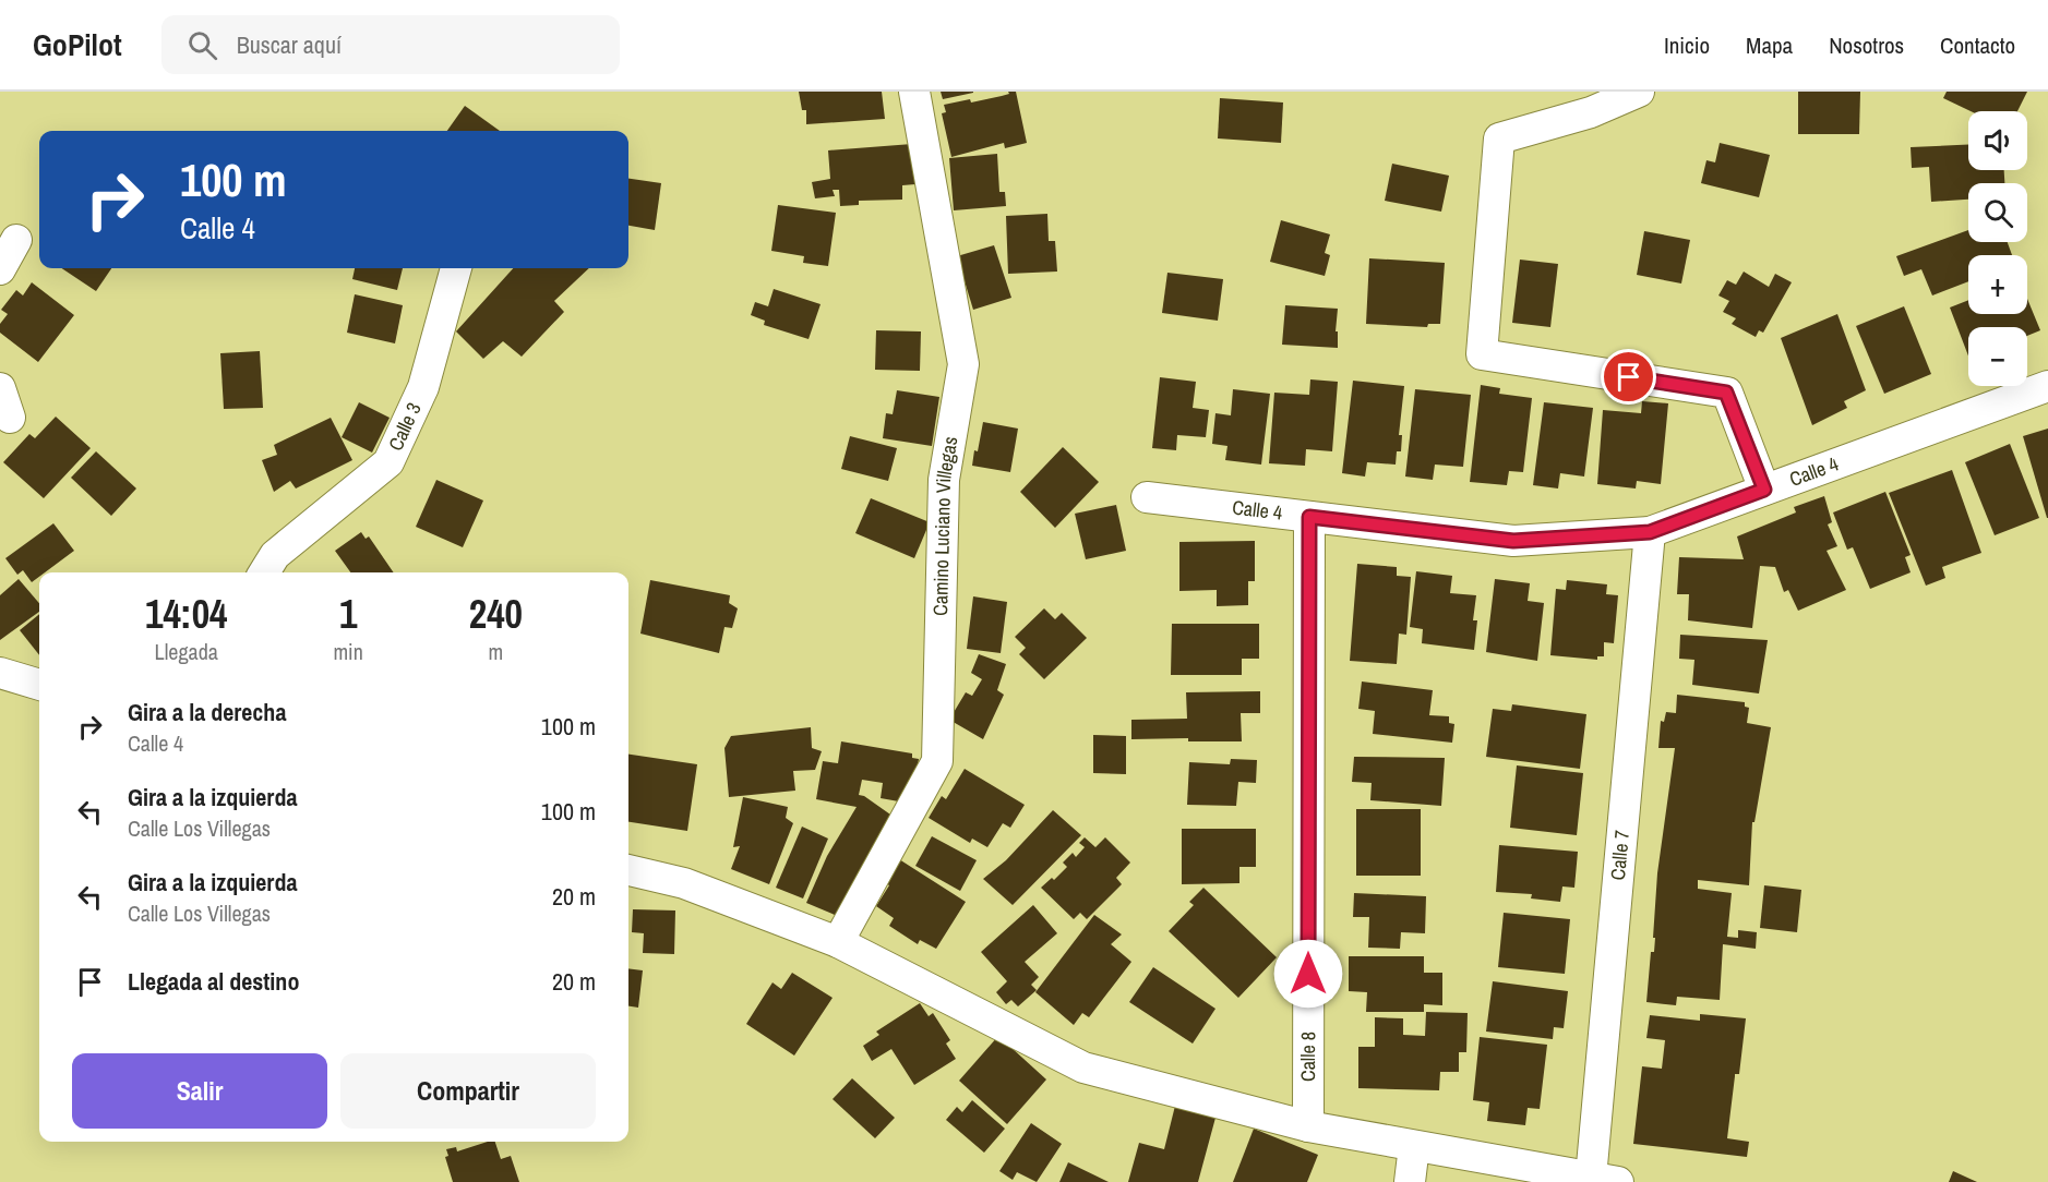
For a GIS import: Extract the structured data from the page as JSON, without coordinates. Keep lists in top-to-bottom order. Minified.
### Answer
{"streets":{"street":["Calle 3","Calle 4","Camino Luciano Villegas","Calle 7","Calle 8"]},"crossings":[["Calle 4","Calle 7"],["Calle 4","Calle 8"]],"page":{"header":"GoPilot","search":"Buscar aquí","nav":["Inicio","Mapa","Nosotros","Contacto"],"map_buttons":["+","−"],"turn":["100 m","Calle 4"],"eta":["14:04","Llegada","1","min","240","m"],"list":[{"name":"Gira a la derecha","note":"Calle 4","value":"100 m"},{"name":"Gira a la izquierda","note":"Calle Los Villegas","value":"100 m"},{"name":"Gira a la izquierda","note":"Calle Los Villegas","value":"20 m"},{"name":"Llegada al destino","value":"20 m"}],"buttons":["Salir","Compartir"]}}
